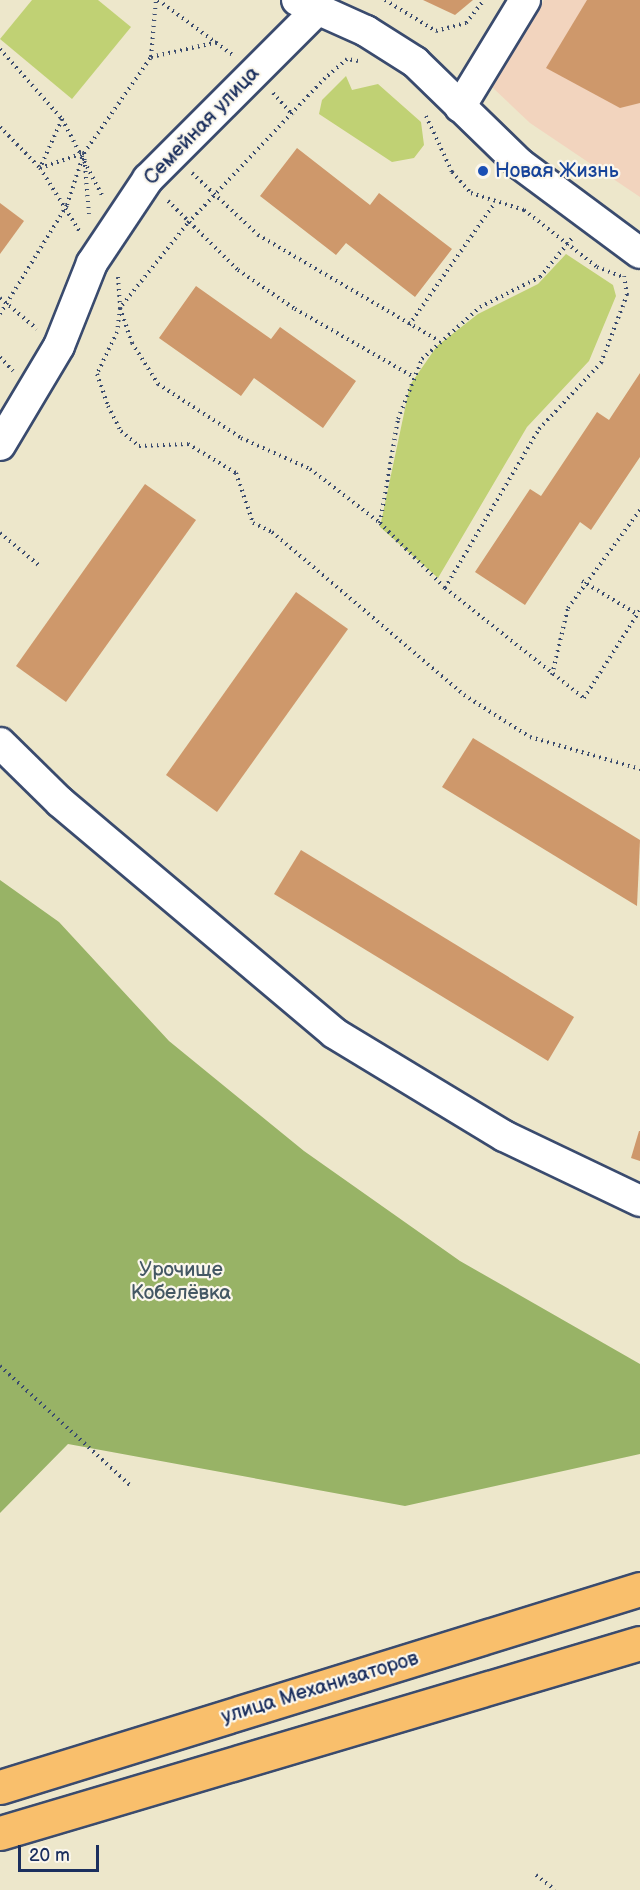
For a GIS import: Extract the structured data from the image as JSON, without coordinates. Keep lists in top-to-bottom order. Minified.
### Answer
{"streets":{"main road":["улица Механизаторов"],"street":["Семейная улица"]},"parks":["Урочище Кобелёвка"],"places":["Новая Жизнь"],"scale_bar":"20 m"}
